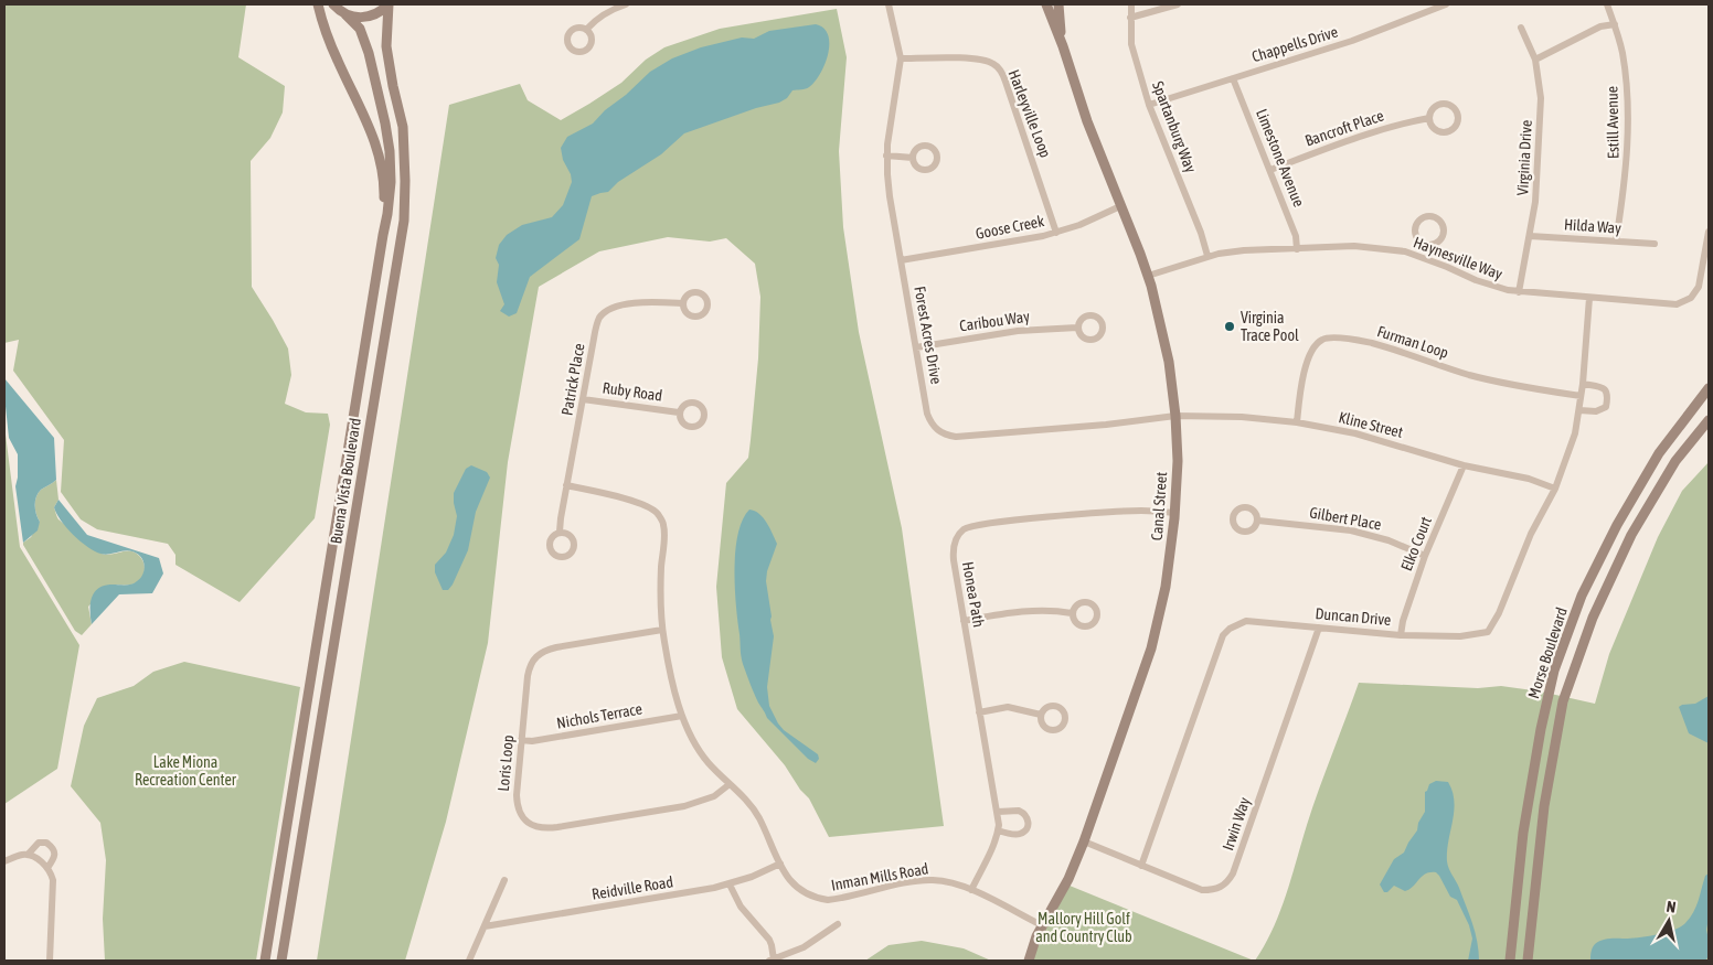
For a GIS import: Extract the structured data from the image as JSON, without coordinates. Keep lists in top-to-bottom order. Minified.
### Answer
{"streets":{"main road":["Buena Vista Boulevard","Canal Street","Morse Boulevard"],"street":["Chappells Drive","Harleyville Loop","Estill Avenue","Spartanburg Way","Bancroft Place","Limestone Avenue","Virginia Drive","Hilda Way","Goose Creek","Haynesville Way","Caribou Way","Forest Acres Drive","Furman Loop","Patrick Place","Ruby Road","Kline Street","Gilbert Place","Elko Court","Honea Path","Duncan Drive","Nichols Terrace","Loris Loop","Irwin Way","Inman Mills Road","Reidville Road"]},"crossings":[["Chappells Drive","Spartanburg Way"],["Chappells Drive","Limestone Avenue"],["Harleyville Loop","Goose Creek"],["Harleyville Loop","Forest Acres Drive"],["Estill Avenue","Hilda Way"],["Spartanburg Way","Haynesville Way"],["Bancroft Place","Limestone Avenue"],["Limestone Avenue","Haynesville Way"],["Virginia Drive","Hilda Way"],["Virginia Drive","Haynesville Way"],["Goose Creek","Forest Acres Drive"],["Goose Creek","Canal Street"],["Haynesville Way","Canal Street"],["Haynesville Way","Duncan Drive"],["Caribou Way","Forest Acres Drive"],["Forest Acres Drive","Kline Street"],["Forest Acres Drive","Canal Street"],["Furman Loop","Kline Street"],["Furman Loop","Duncan Drive"],["Patrick Place","Ruby Road"],["Patrick Place","Inman Mills Road"],["Kline Street","Canal Street"],["Kline Street","Elko Court"],["Kline Street","Duncan Drive"],["Canal Street","Honea Path"],["Canal Street","Irwin Way"],["Canal Street","Inman Mills Road"],["Gilbert Place","Elko Court"],["Elko Court","Duncan Drive"],["Honea Path","Inman Mills Road"],["Duncan Drive","Irwin Way"],["Nichols Terrace","Loris Loop"],["Nichols Terrace","Inman Mills Road"],["Loris Loop","Inman Mills Road"],["Inman Mills Road","Reidville Road"]],"parks":["Lake Miona Recreation Center","Mallory Hill Golf and Country Club"],"places":["Virginia Trace Pool"],"north":"top"}
